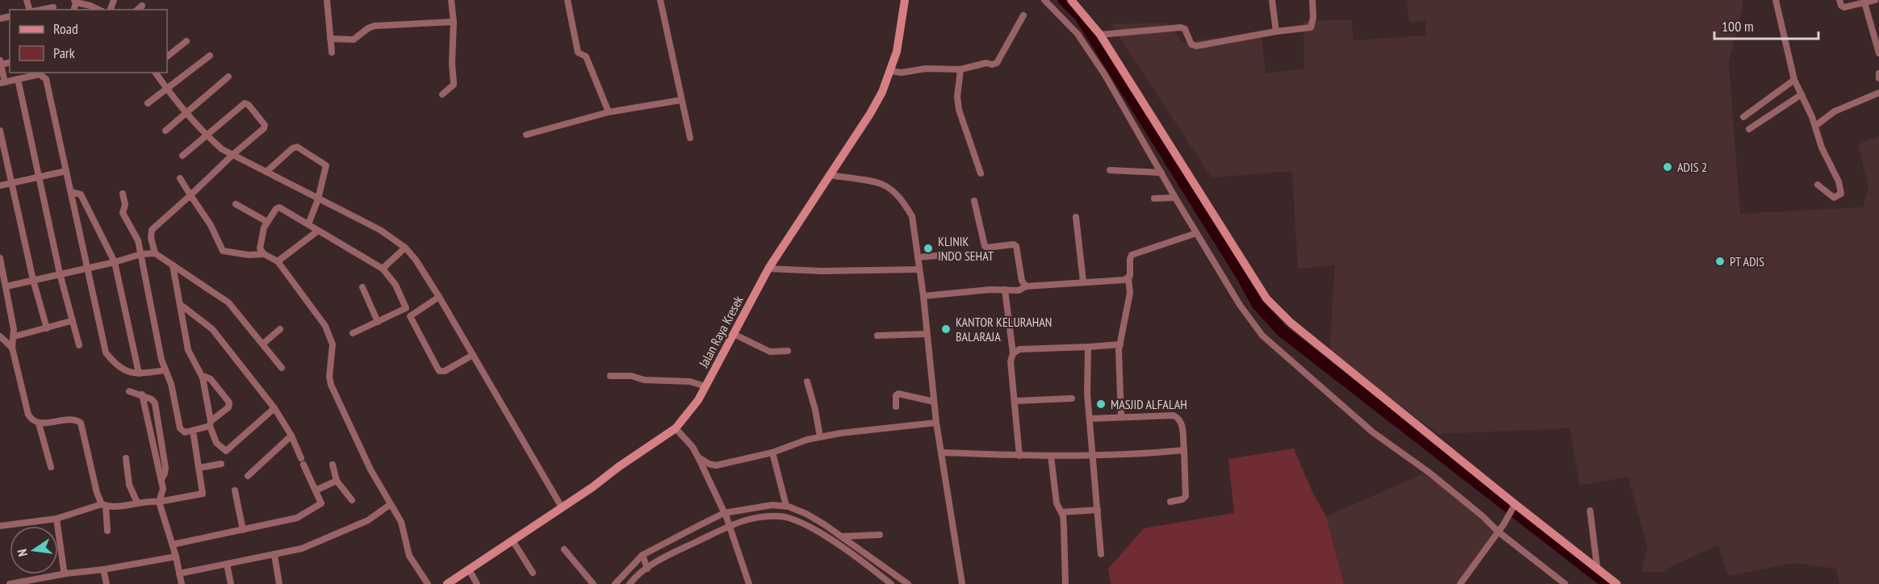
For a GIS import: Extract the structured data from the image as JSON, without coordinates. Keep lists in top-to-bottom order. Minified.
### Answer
{"streets":{"street":["Jalan Raya Kresek"]},"places":["ADIS 2","KLINIK INDO SEHAT","PT ADIS","KANTOR KELURAHAN BALARAJA","MASJID ALFALAH"],"legend":["Road","Park"],"scale_bar":"100 m","north":"left"}
